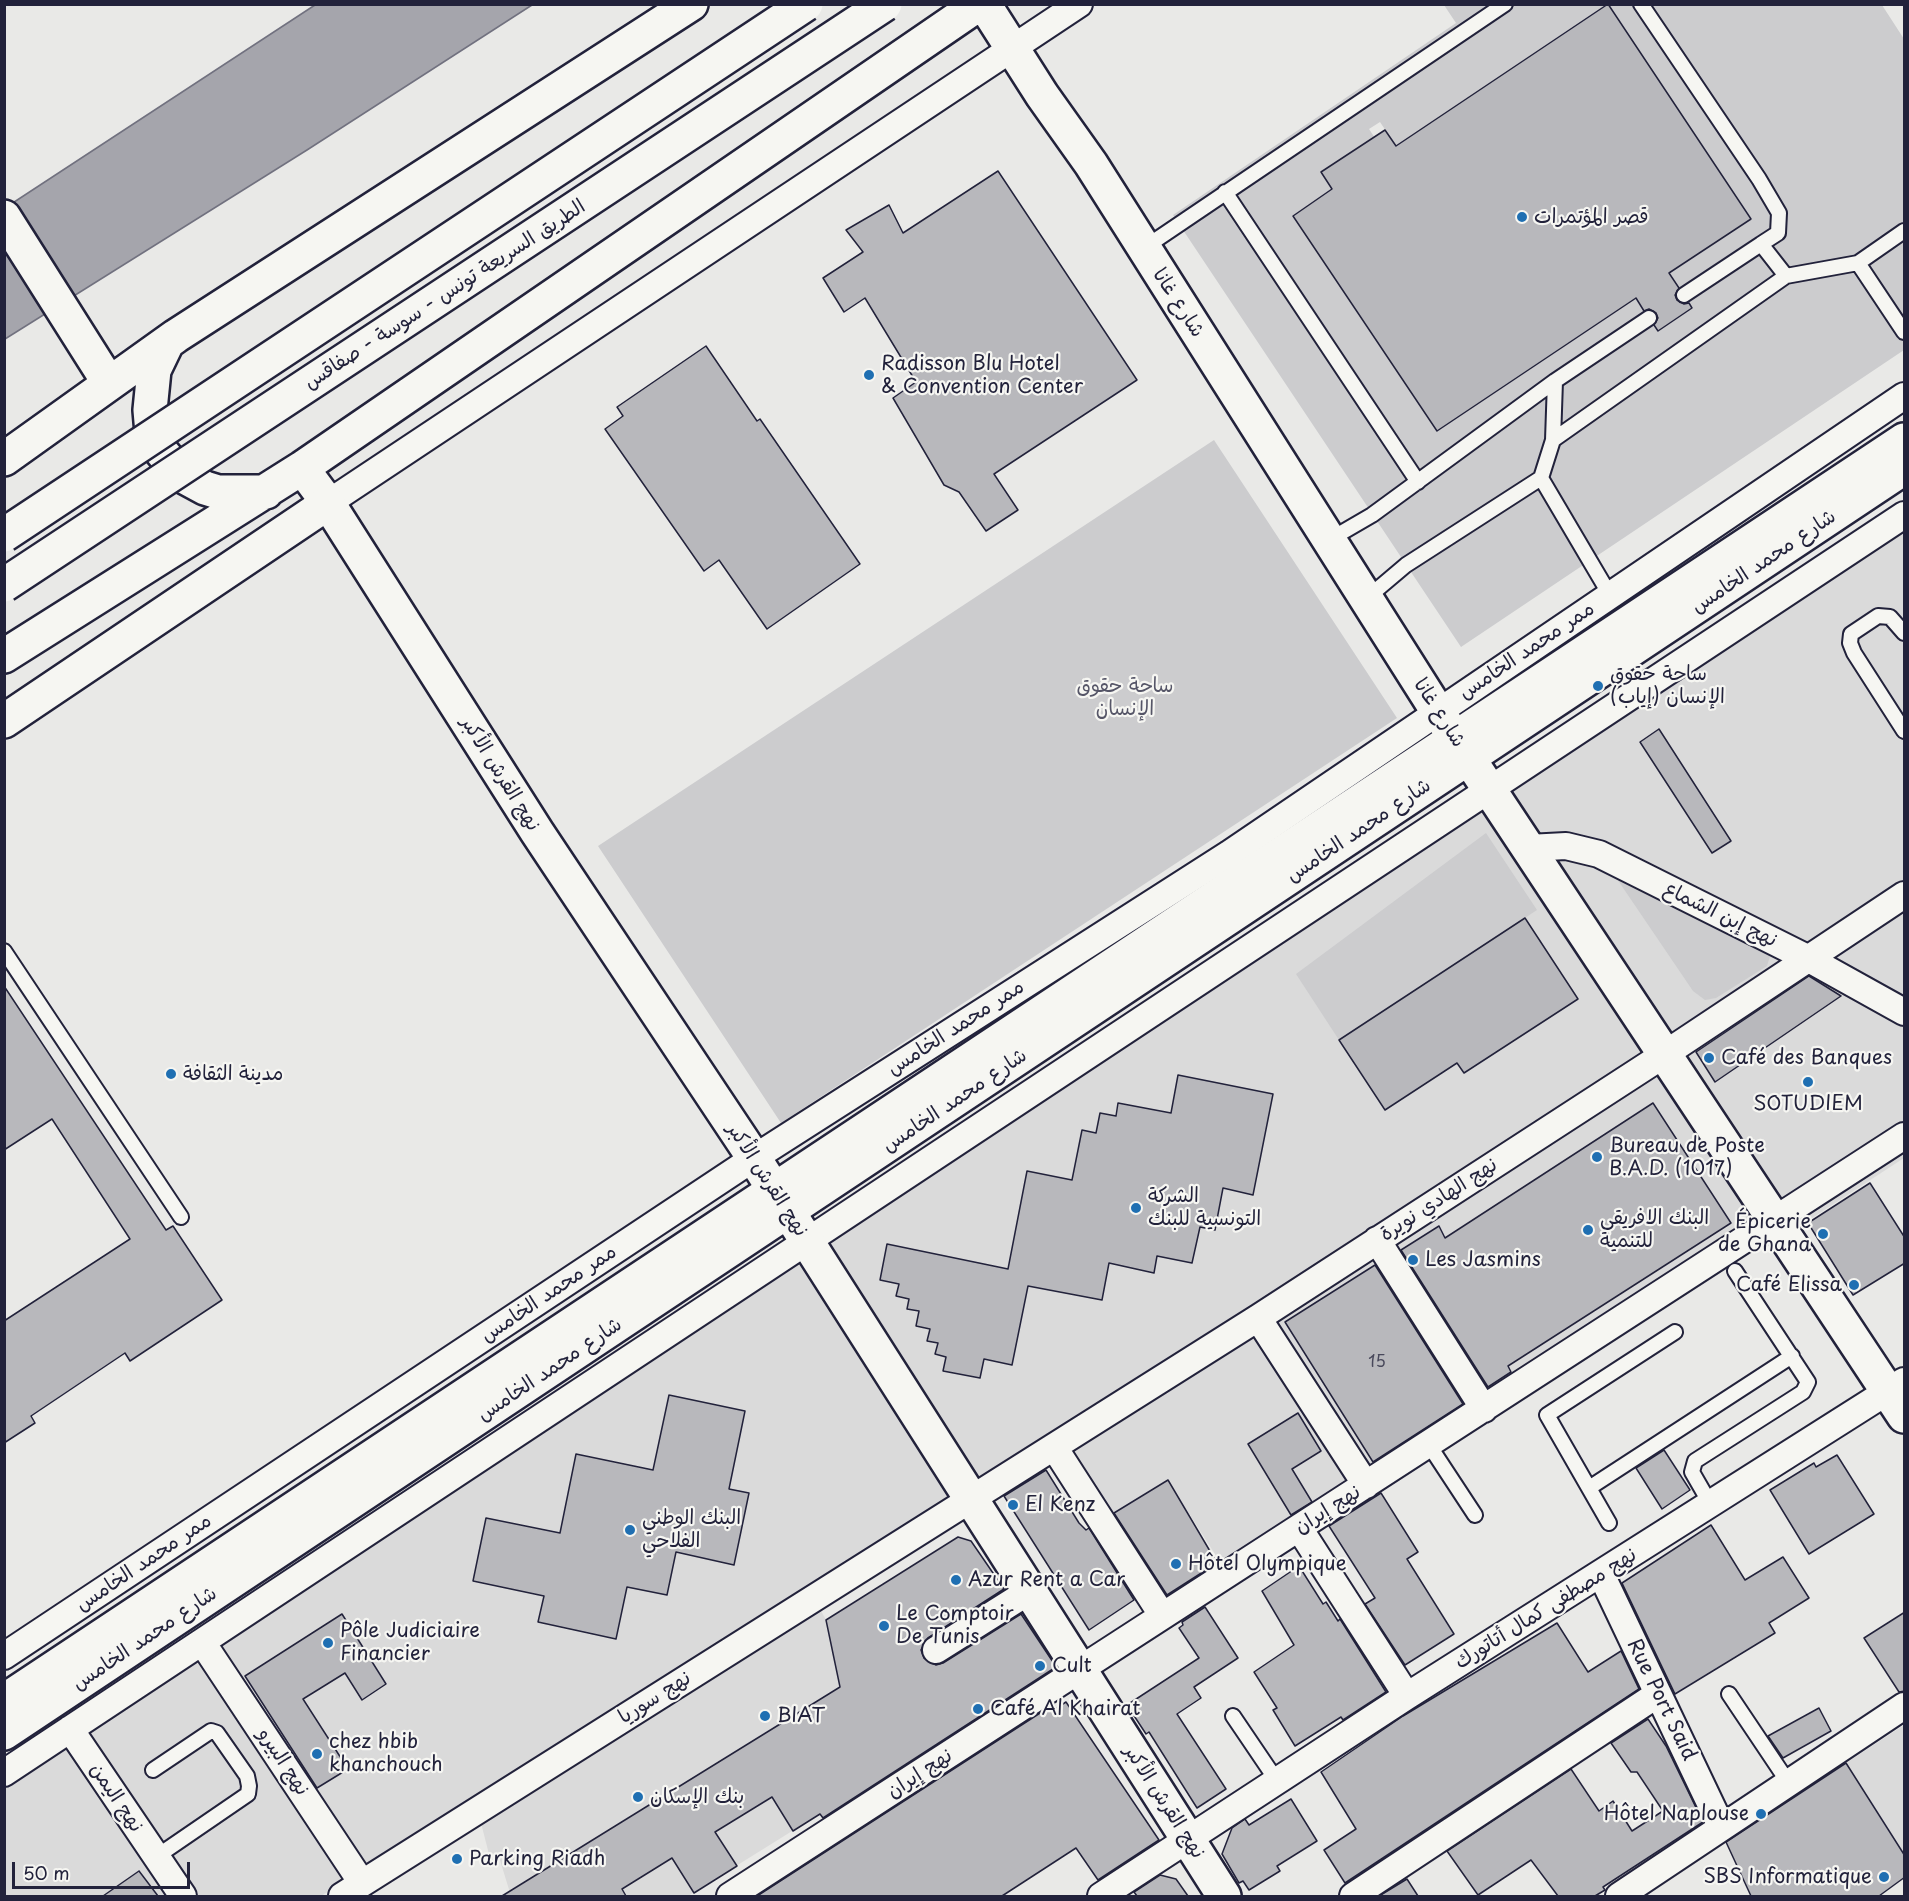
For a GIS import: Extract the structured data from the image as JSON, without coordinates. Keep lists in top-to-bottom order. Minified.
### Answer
{"streets":{"main road":["الطريق السريعة تونس - سوسة - صفاقس","شارع غانا","شارع محمد الخامس","نهج القرش الأكبر"],"street":["ممر محمد الخامس","نهج إبن الشماع","نهج الهادي نويرة","نهج إيران","نهج مصطفى كمال أتاتورك","نهج سوريا","Rue Port Said","نهج البيرو","نهج اليمن"]},"crossings":[["شارع غانا","شارع محمد الخامس"],["شارع غانا","ممر محمد الخامس"],["شارع غانا","نهج إبن الشماع"],["شارع غانا","نهج الهادي نويرة"],["شارع غانا","نهج إيران"],["شارع غانا","نهج مصطفى كمال أتاتورك"],["شارع محمد الخامس","ممر محمد الخامس"],["شارع محمد الخامس","نهج القرش الأكبر"],["شارع محمد الخامس","نهج البيرو"],["شارع محمد الخامس","نهج اليمن"],["ممر محمد الخامس","نهج القرش الأكبر"],["نهج القرش الأكبر","نهج الهادي نويرة"],["نهج القرش الأكبر","نهج إيران"],["نهج القرش الأكبر","نهج مصطفى كمال أتاتورك"],["نهج القرش الأكبر","نهج سوريا"],["نهج إبن الشماع","نهج الهادي نويرة"],["نهج الهادي نويرة","نهج سوريا"],["نهج مصطفى كمال أتاتورك","Rue Port Said"],["نهج سوريا","نهج البيرو"]],"parks":["ساحة حقوق الإنسان"],"places":["قصر المؤتمرات","Radisson Blu Hotel & Convention Center","ساحة حقوق الإنسان (إياب)","Café des Banques","مدينة الثقافة","SOTUDIEM","Bureau de Poste B.A.D. (1017)","الشركة التونسية للبنك","البنك الافريقي للتنمية","Épicerie de Ghana","Les Jasmins","Café Elissa","El Kenz","البنك الوطني الفلاحي","Hôtel Olympique","Azur Rent a Car","Le Comptoir De Tunis","Pôle Judiciaire Financier","Cult","Café Al Khairat","BIAT","chez hbib khanchouch","بنك الإسكان","Hôtel Naplouse","Parking Riadh","SBS Informatique"],"house_numbers":["15"],"scale_bar":"50 m"}
